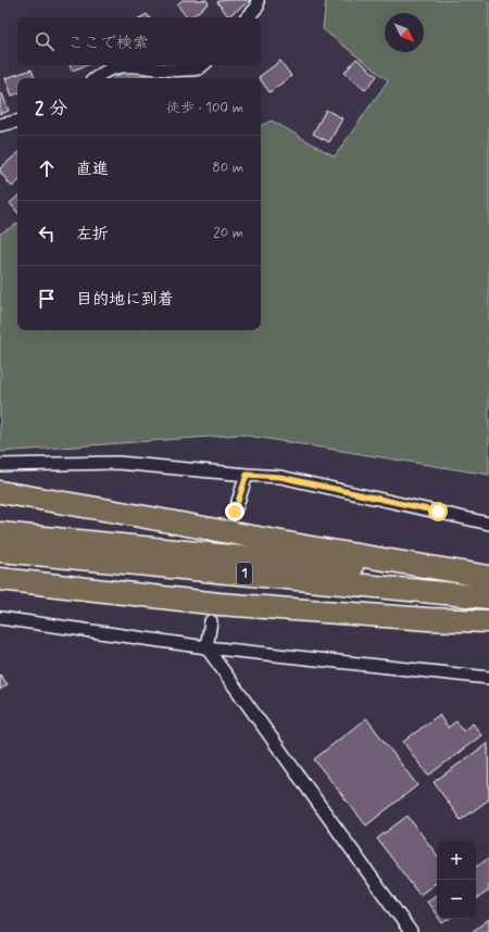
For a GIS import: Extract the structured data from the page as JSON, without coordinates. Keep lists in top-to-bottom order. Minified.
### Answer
{"streets":{"highway":["1"]},"north":"bottom right","page":{"search":"ここで検索","heading":["2 分","徒歩 · 100 m"],"list":[["直進","80 m"],["左折","20 m"],"目的地に到着"],"map_buttons":["+","−"]}}
